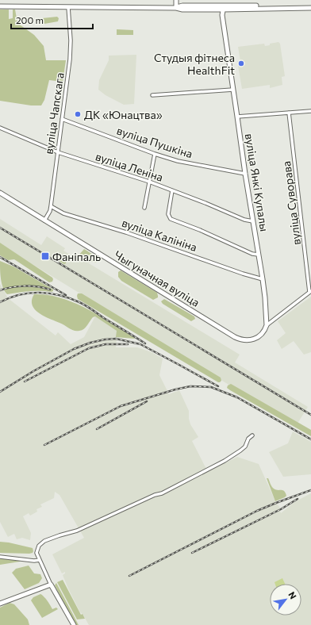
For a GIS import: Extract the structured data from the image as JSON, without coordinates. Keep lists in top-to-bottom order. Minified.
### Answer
{"streets":{"street":["вуліца Чапскага","вуліца Пушкіна","вуліца Леніна","вуліца Янкі Купалы","вуліца Суворава","вуліца Калініна","Чыгуначная вуліца"]},"crossings":[["вуліца Чапскага","вуліца Пушкіна"],["вуліца Чапскага","вуліца Леніна"],["вуліца Чапскага","вуліца Калініна"],["вуліца Чапскага","Чыгуначная вуліца"],["вуліца Пушкіна","вуліца Янкі Купалы"],["вуліца Леніна","вуліца Янкі Купалы"],["вуліца Янкі Купалы","вуліца Калініна"],["вуліца Янкі Купалы","Чыгуначная вуліца"]],"places":{"other":["Студыя фітнеса HealthFit","ДК «Юнацтва»"],"transit":["Фаніпаль"]},"scale_bar":"200 m","north":"top right"}
